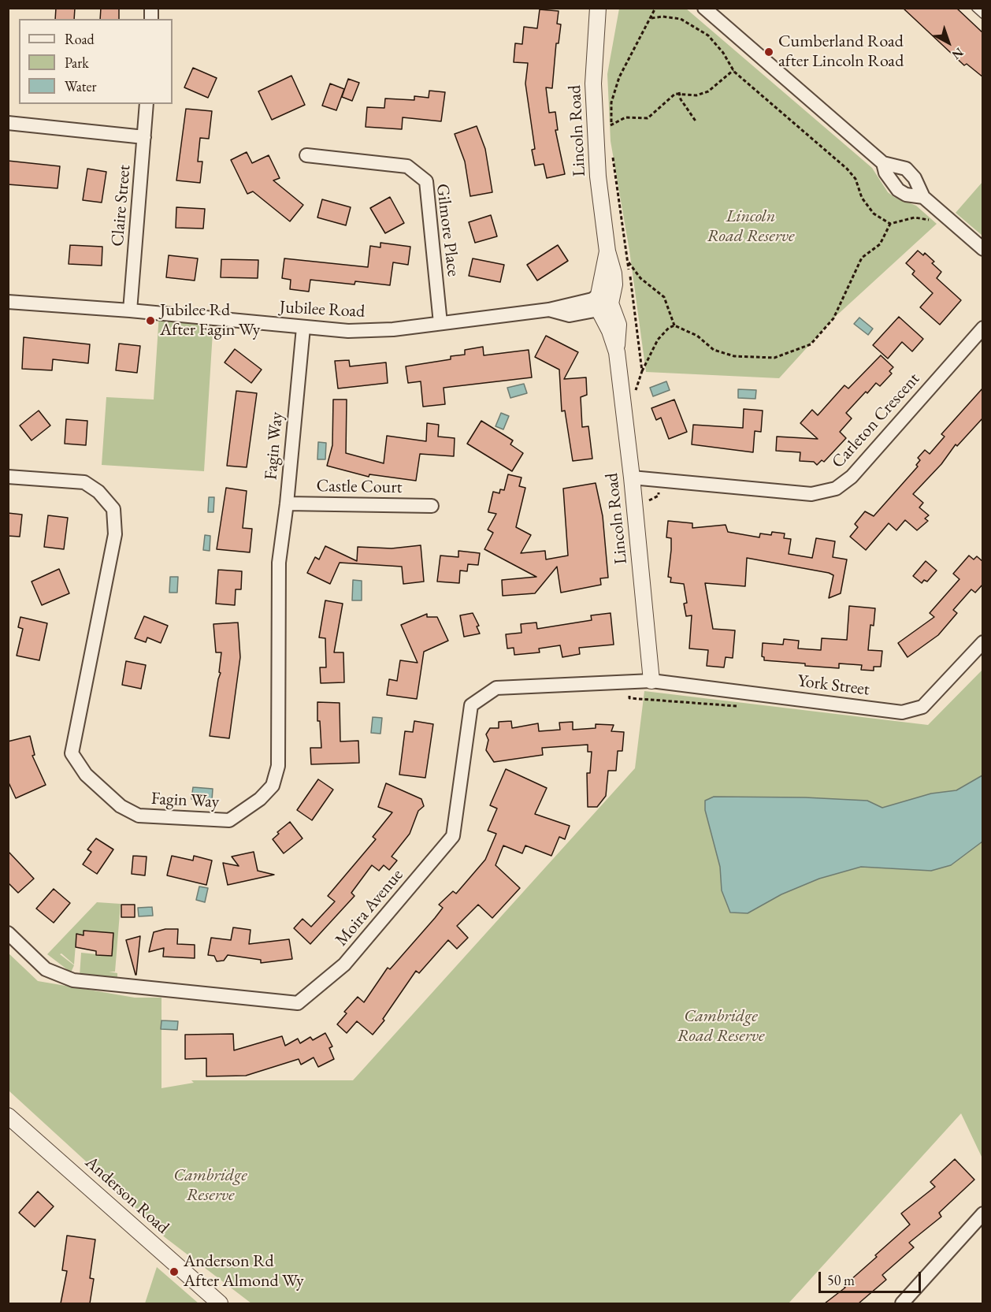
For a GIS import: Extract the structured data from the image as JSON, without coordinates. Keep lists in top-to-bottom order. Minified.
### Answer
{"streets":{"street":["Lincoln Road","Claire Street","Gilmore Place","Jubilee Road","Carleton Crescent","Fagin Way","Castle Court","York Street","Moira Avenue","Anderson Road"]},"crossings":[["Lincoln Road","Jubilee Road"],["Lincoln Road","Carleton Crescent"],["Lincoln Road","York Street"],["Lincoln Road","Moira Avenue"],["Claire Street","Jubilee Road"],["Gilmore Place","Jubilee Road"],["Jubilee Road","Fagin Way"],["Fagin Way","Castle Court"],["York Street","Moira Avenue"]],"parks":["Lincoln Road Reserve","Cambridge Road Reserve","Cambridge Reserve"],"places":["Cumberland Road after Lincoln Road","Jubilee Rd After Fagin Wy","Anderson Rd After Almond Wy"],"legend":["Road","Park","Water"],"scale_bar":"50 m","north":"bottom right"}
